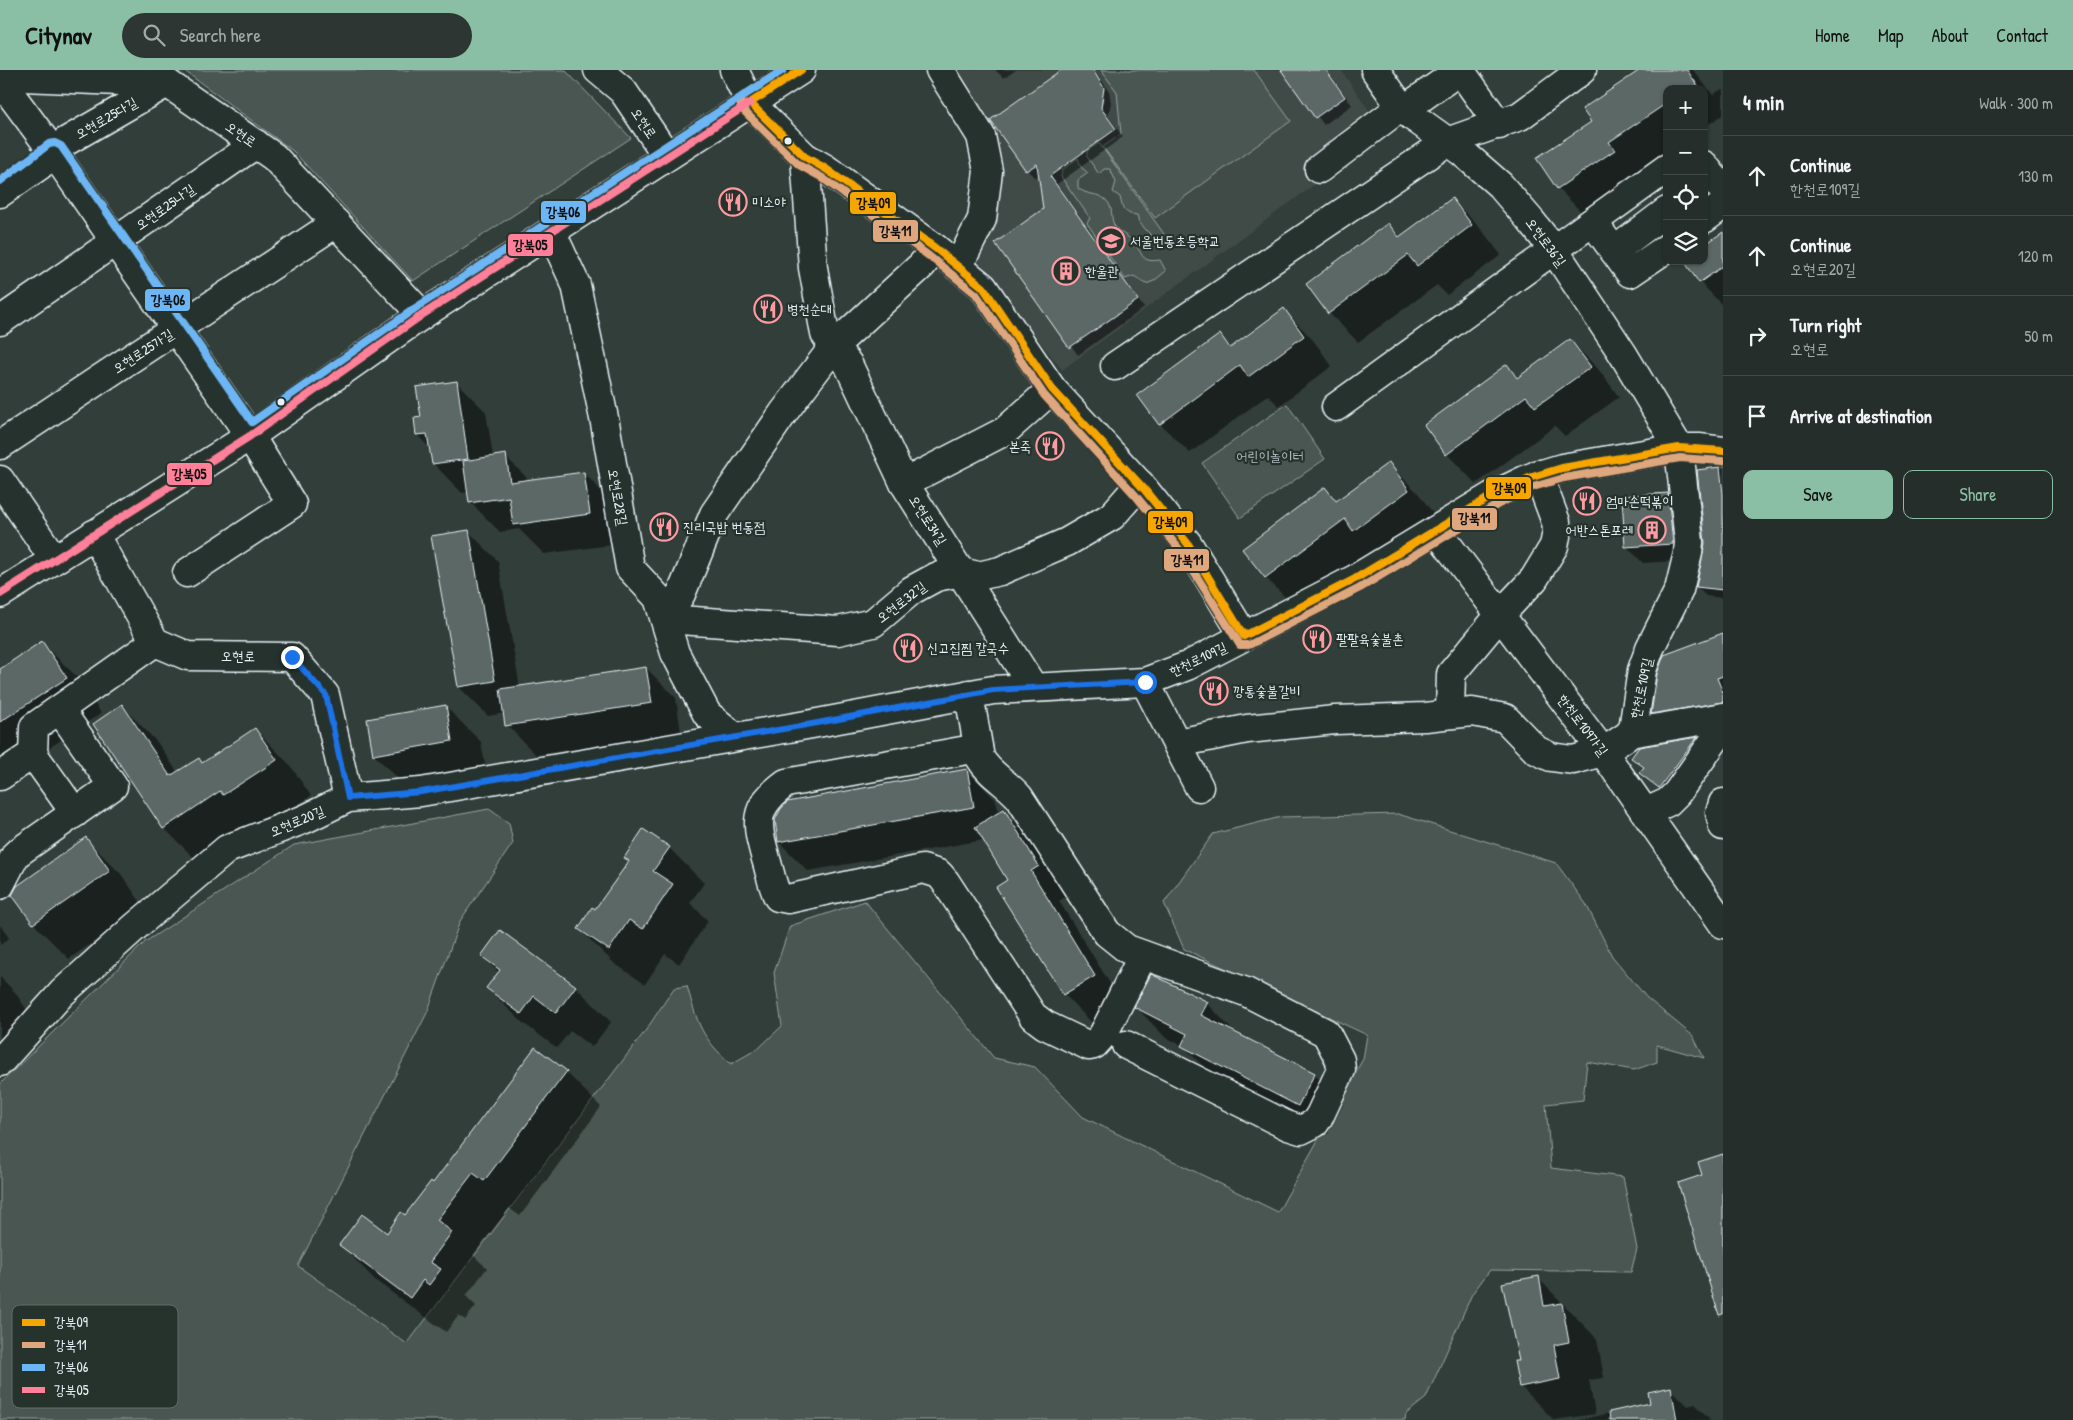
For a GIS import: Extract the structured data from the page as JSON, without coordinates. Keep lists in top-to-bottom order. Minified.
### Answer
{"streets":{"street":["오현로25다길","오현로","오현로25나길","오현로36길","오현로25가길","오현로28길","오현로34길","오현로32길","한천로109길","한천로109가길","오현로20길"]},"crossings":[["오현로25다길","오현로"],["오현로","오현로25나길"],["오현로","오현로25가길"],["오현로","오현로20길"],["오현로36길","한천로109길"],["오현로28길","오현로32길"],["오현로28길","한천로109길"],["오현로28길","오현로20길"],["오현로34길","오현로32길"],["오현로34길","한천로109길"],["한천로109길","한천로109가길"],["한천로109길","오현로20길"]],"parks":["어린이놀이터"],"places":{"restaurant":["미소야","병천순대","본죽","엄마손떡볶이","진리국밥 번동점","팔팔육숯불촌","신고집찜 칼국수","깡통숯불갈비"],"school or university":["서울번동초등학교"],"building":["한울관","어반스톤포레"]},"lines":["transit line 강북09","transit line 강북11","transit line 강북06","transit line 강북05"],"legend":["강북09","강북11","강북06","강북05"],"page":{"header":"Citynav","search":"Search here","nav":["Home","Map","About","Contact"],"heading":["4 min","Walk · 300 m"],"map_buttons":["+","−"],"list":[["Continue","한천로109길","130 m"],["Continue","오현로20길","120 m"],["Turn right","오현로","50 m"],"Arrive at destination"],"buttons":["Save","Share"]}}
